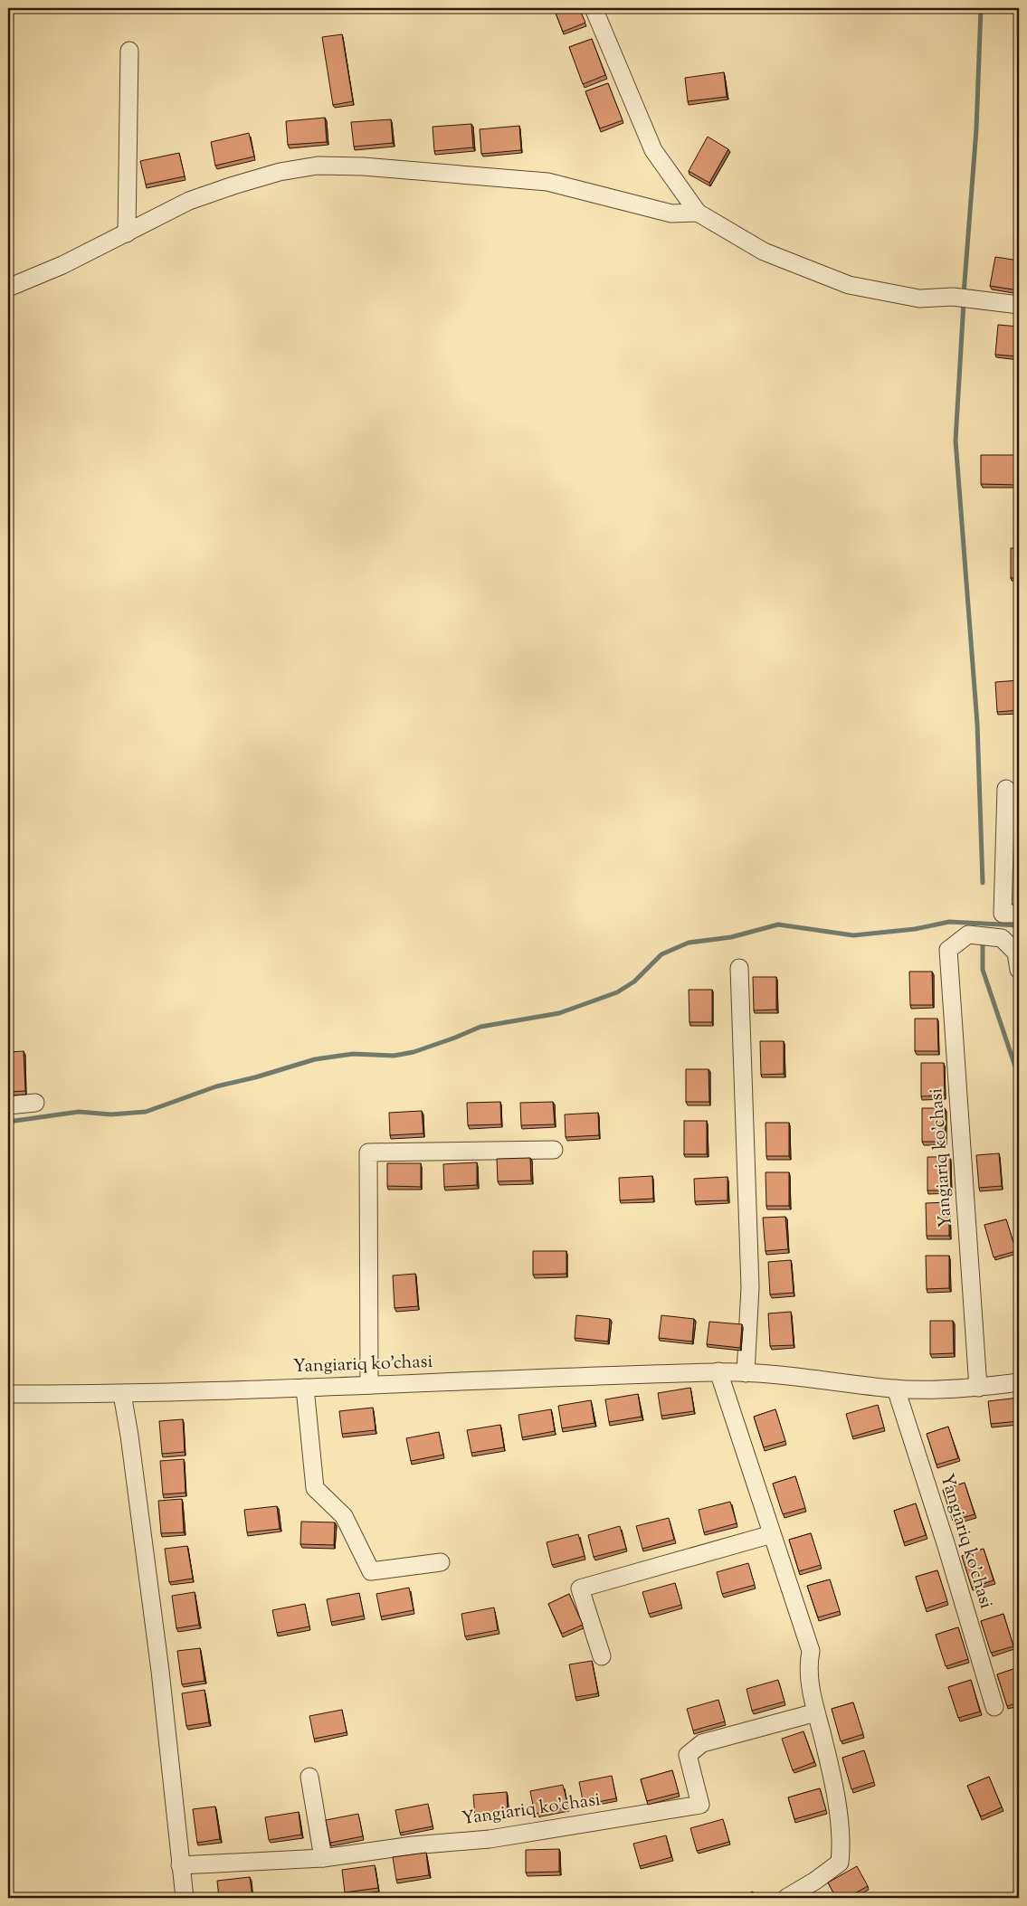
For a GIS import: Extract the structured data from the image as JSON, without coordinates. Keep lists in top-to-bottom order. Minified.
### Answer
{"streets":{"street":["Yangiariq ko'chasi"]}}
